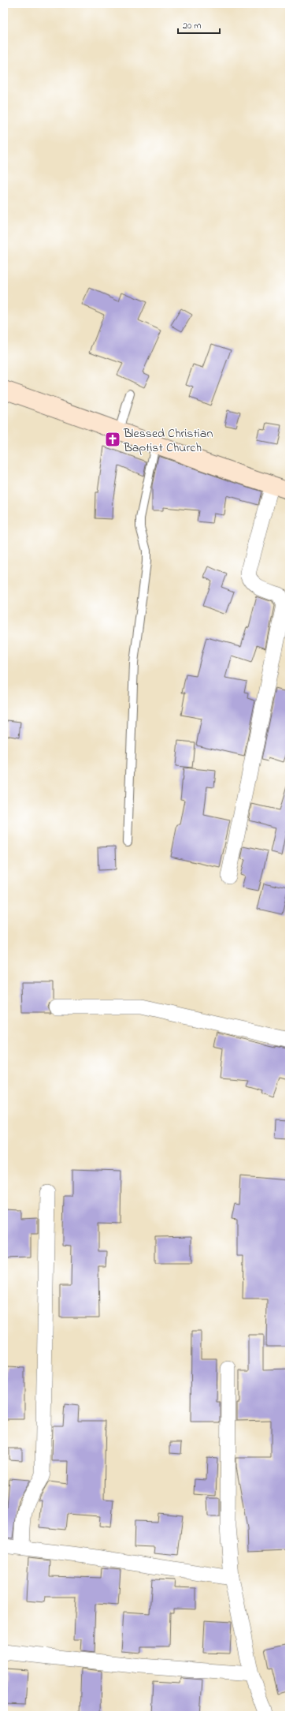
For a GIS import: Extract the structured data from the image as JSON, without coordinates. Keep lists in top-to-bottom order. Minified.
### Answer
{"places":{"church":["Blessed Christian Baptist Church"]},"scale_bar":"20 m"}
